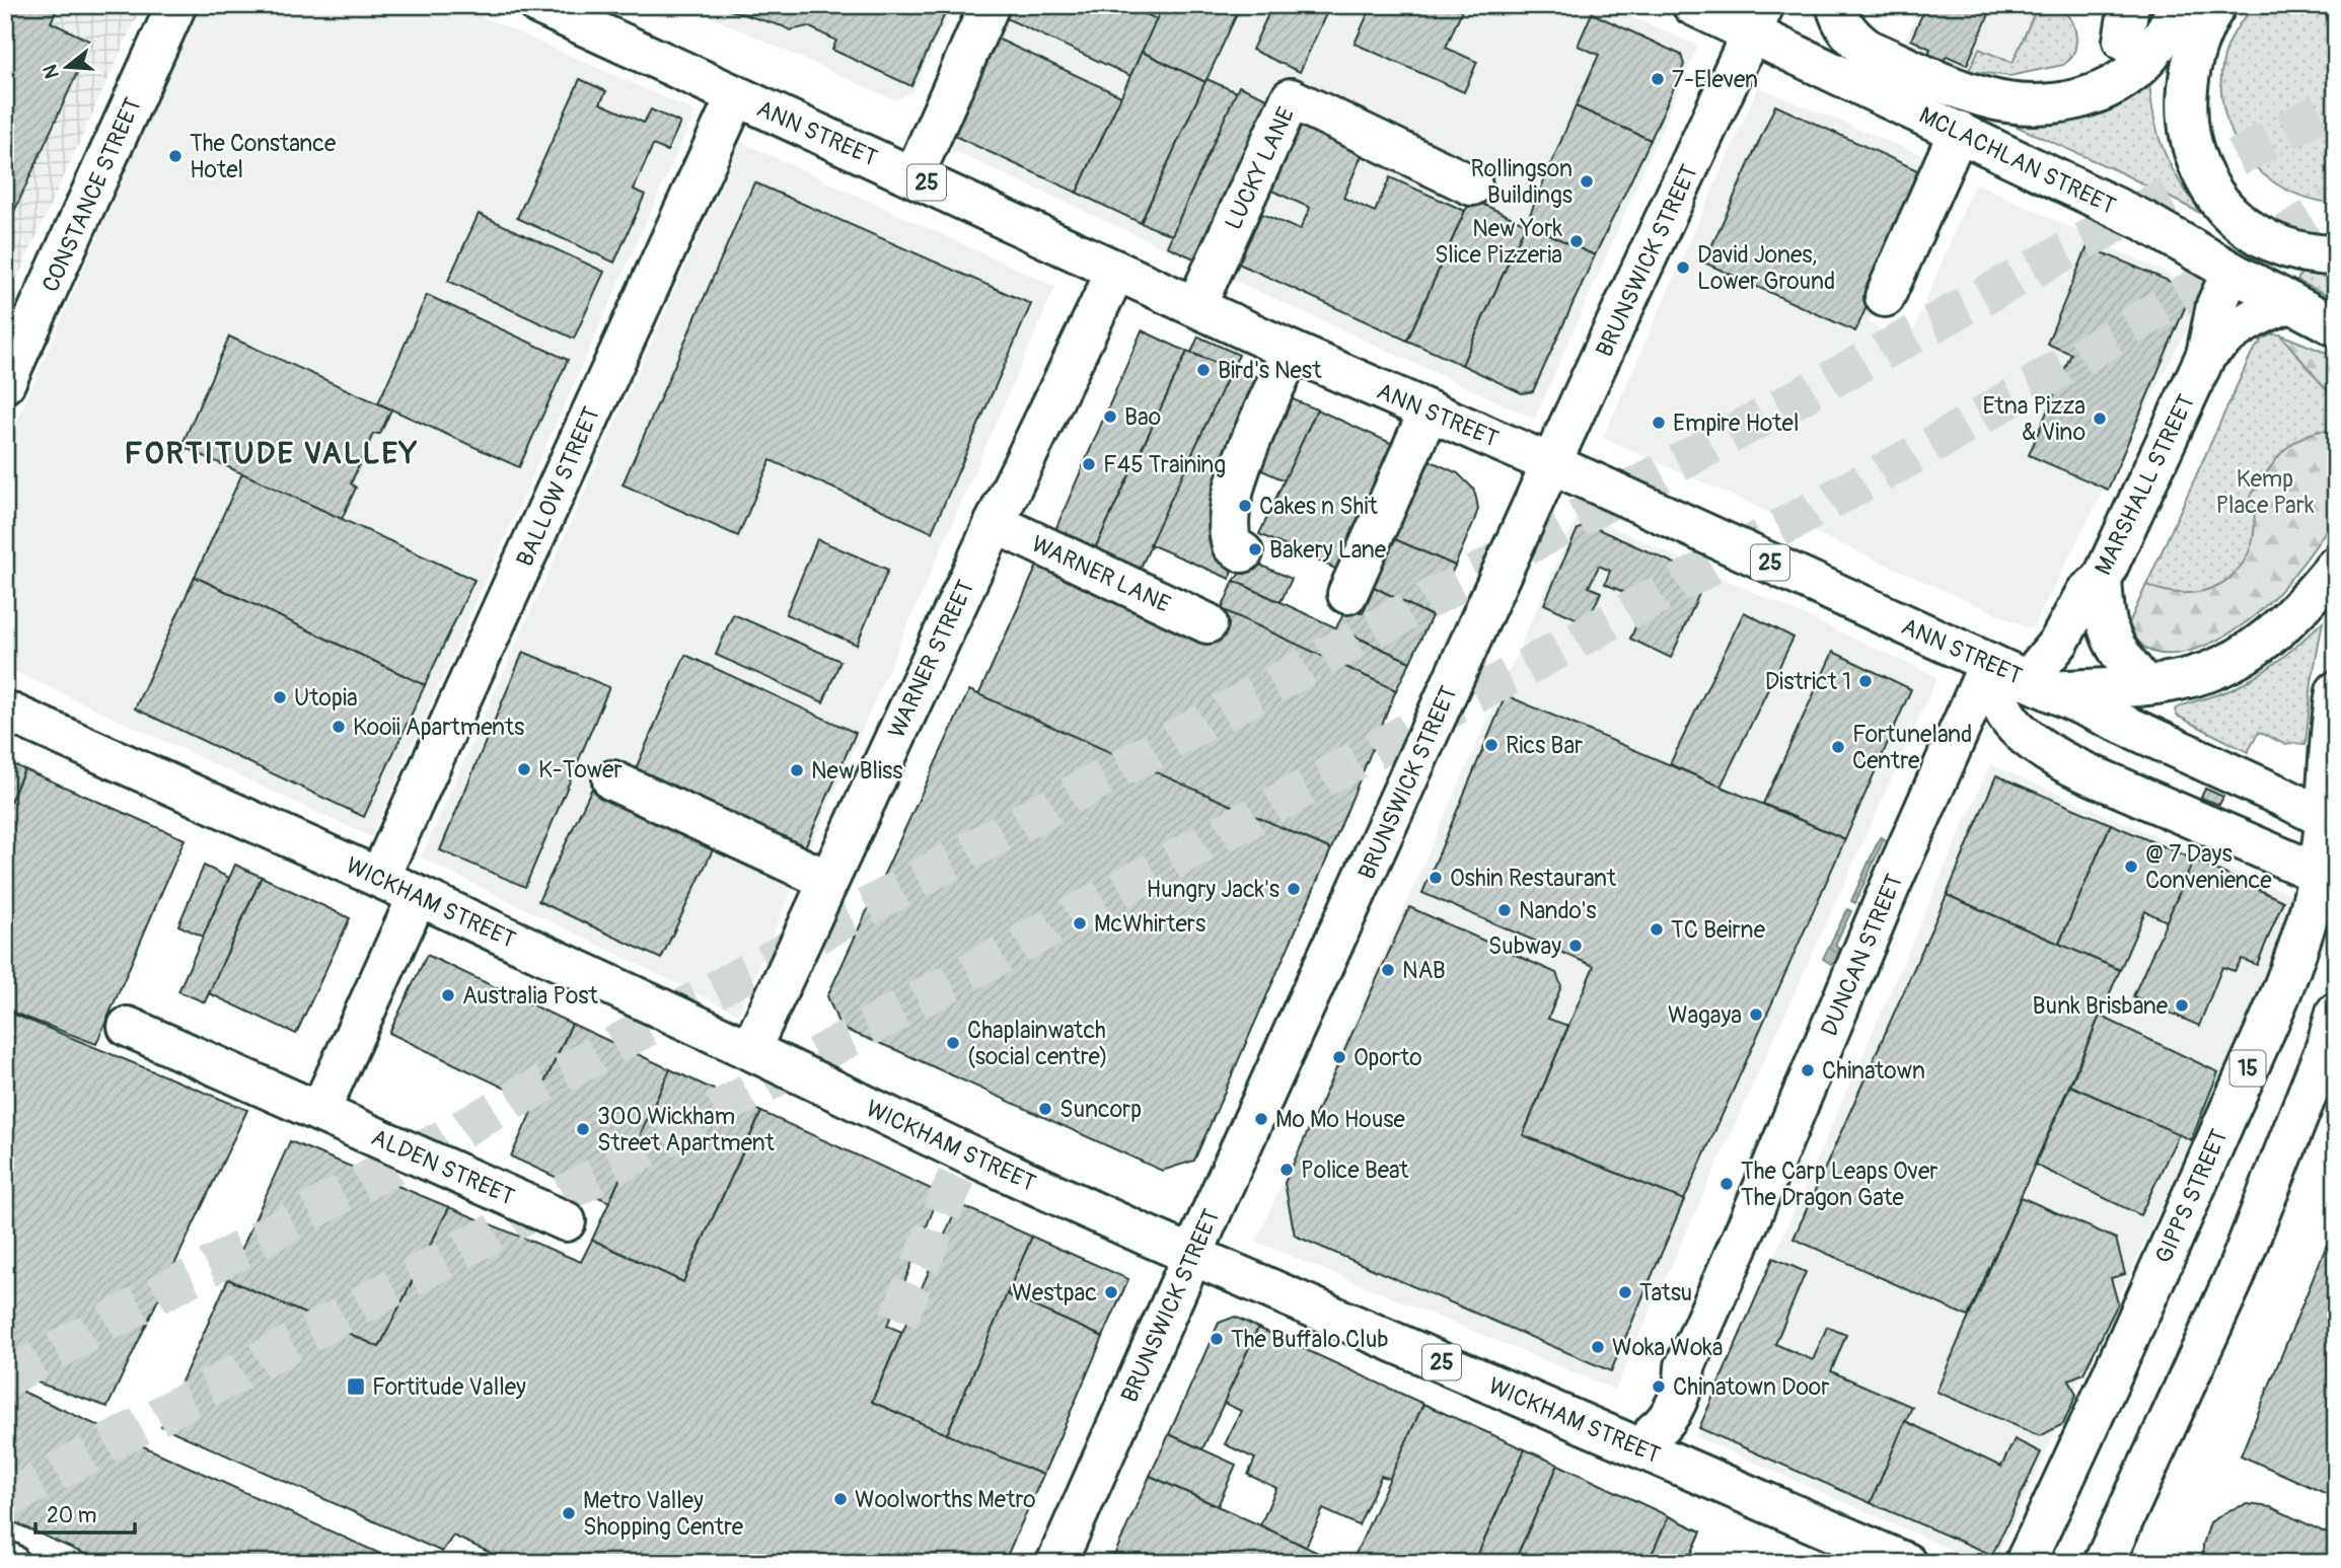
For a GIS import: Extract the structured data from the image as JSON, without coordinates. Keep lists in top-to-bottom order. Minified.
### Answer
{"streets":{"main road":["ANN STREET","MCLACHLAN STREET","LUCKY LANE","25","CONSTANCE STREET","BRUNSWICK STREET","MARSHALL STREET","BALLOW STREET","WARNER LANE","WARNER STREET","WICKHAM STREET","DUNCAN STREET","15","ALDEN STREET","GIPPS STREET"]},"crossings":[["ANN STREET","LUCKY LANE"],["ANN STREET","25"],["ANN STREET","BRUNSWICK STREET"],["ANN STREET","MARSHALL STREET"],["ANN STREET","BALLOW STREET"],["ANN STREET","WARNER STREET"],["ANN STREET","DUNCAN STREET"],["ANN STREET","15"],["ANN STREET","GIPPS STREET"],["MCLACHLAN STREET","BRUNSWICK STREET"],["MCLACHLAN STREET","MARSHALL STREET"],["25","MARSHALL STREET"],["BRUNSWICK STREET","WICKHAM STREET"],["BALLOW STREET","WICKHAM STREET"],["WARNER LANE","WARNER STREET"],["WARNER STREET","WICKHAM STREET"],["WICKHAM STREET","DUNCAN STREET"],["15","GIPPS STREET"]],"districts":["FORTITUDE VALLEY"],"parks":["Kemp Place Park"],"places":{"other":["7-Eleven","The Constance Hotel","Rollingson Buildings","New York Slice Pizzeria","David Jones, Lower Ground","Bird's Nest","Bao","Etna Pizza & Vino","Empire Hotel","F45 Training","Cakes n Shit","Bakery Lane","District 1","Utopia","Kooii Apartments","Rics Bar","Fortuneland Centre","K-Tower","New Bliss","@ 7 Days Convenience","Oshin Restaurant","Hungry Jack's","Nando's","McWhirters","TC Beirne","Subway","NAB","Australia Post","Bunk Brisbane","Wagaya","Chaplainwatch (social centre)","Oporto","Chinatown","Suncorp","Mo Mo House","300 Wickham Street Apartment","Police Beat","The Carp Leaps Over The Dragon Gate","Westpac","Tatsu","The Buffalo Club","Woka Woka","Chinatown Door","Woolworths Metro","Metro Valley Shopping Centre"],"transit":["Fortitude Valley"]},"scale_bar":"20 m","north":"left"}
